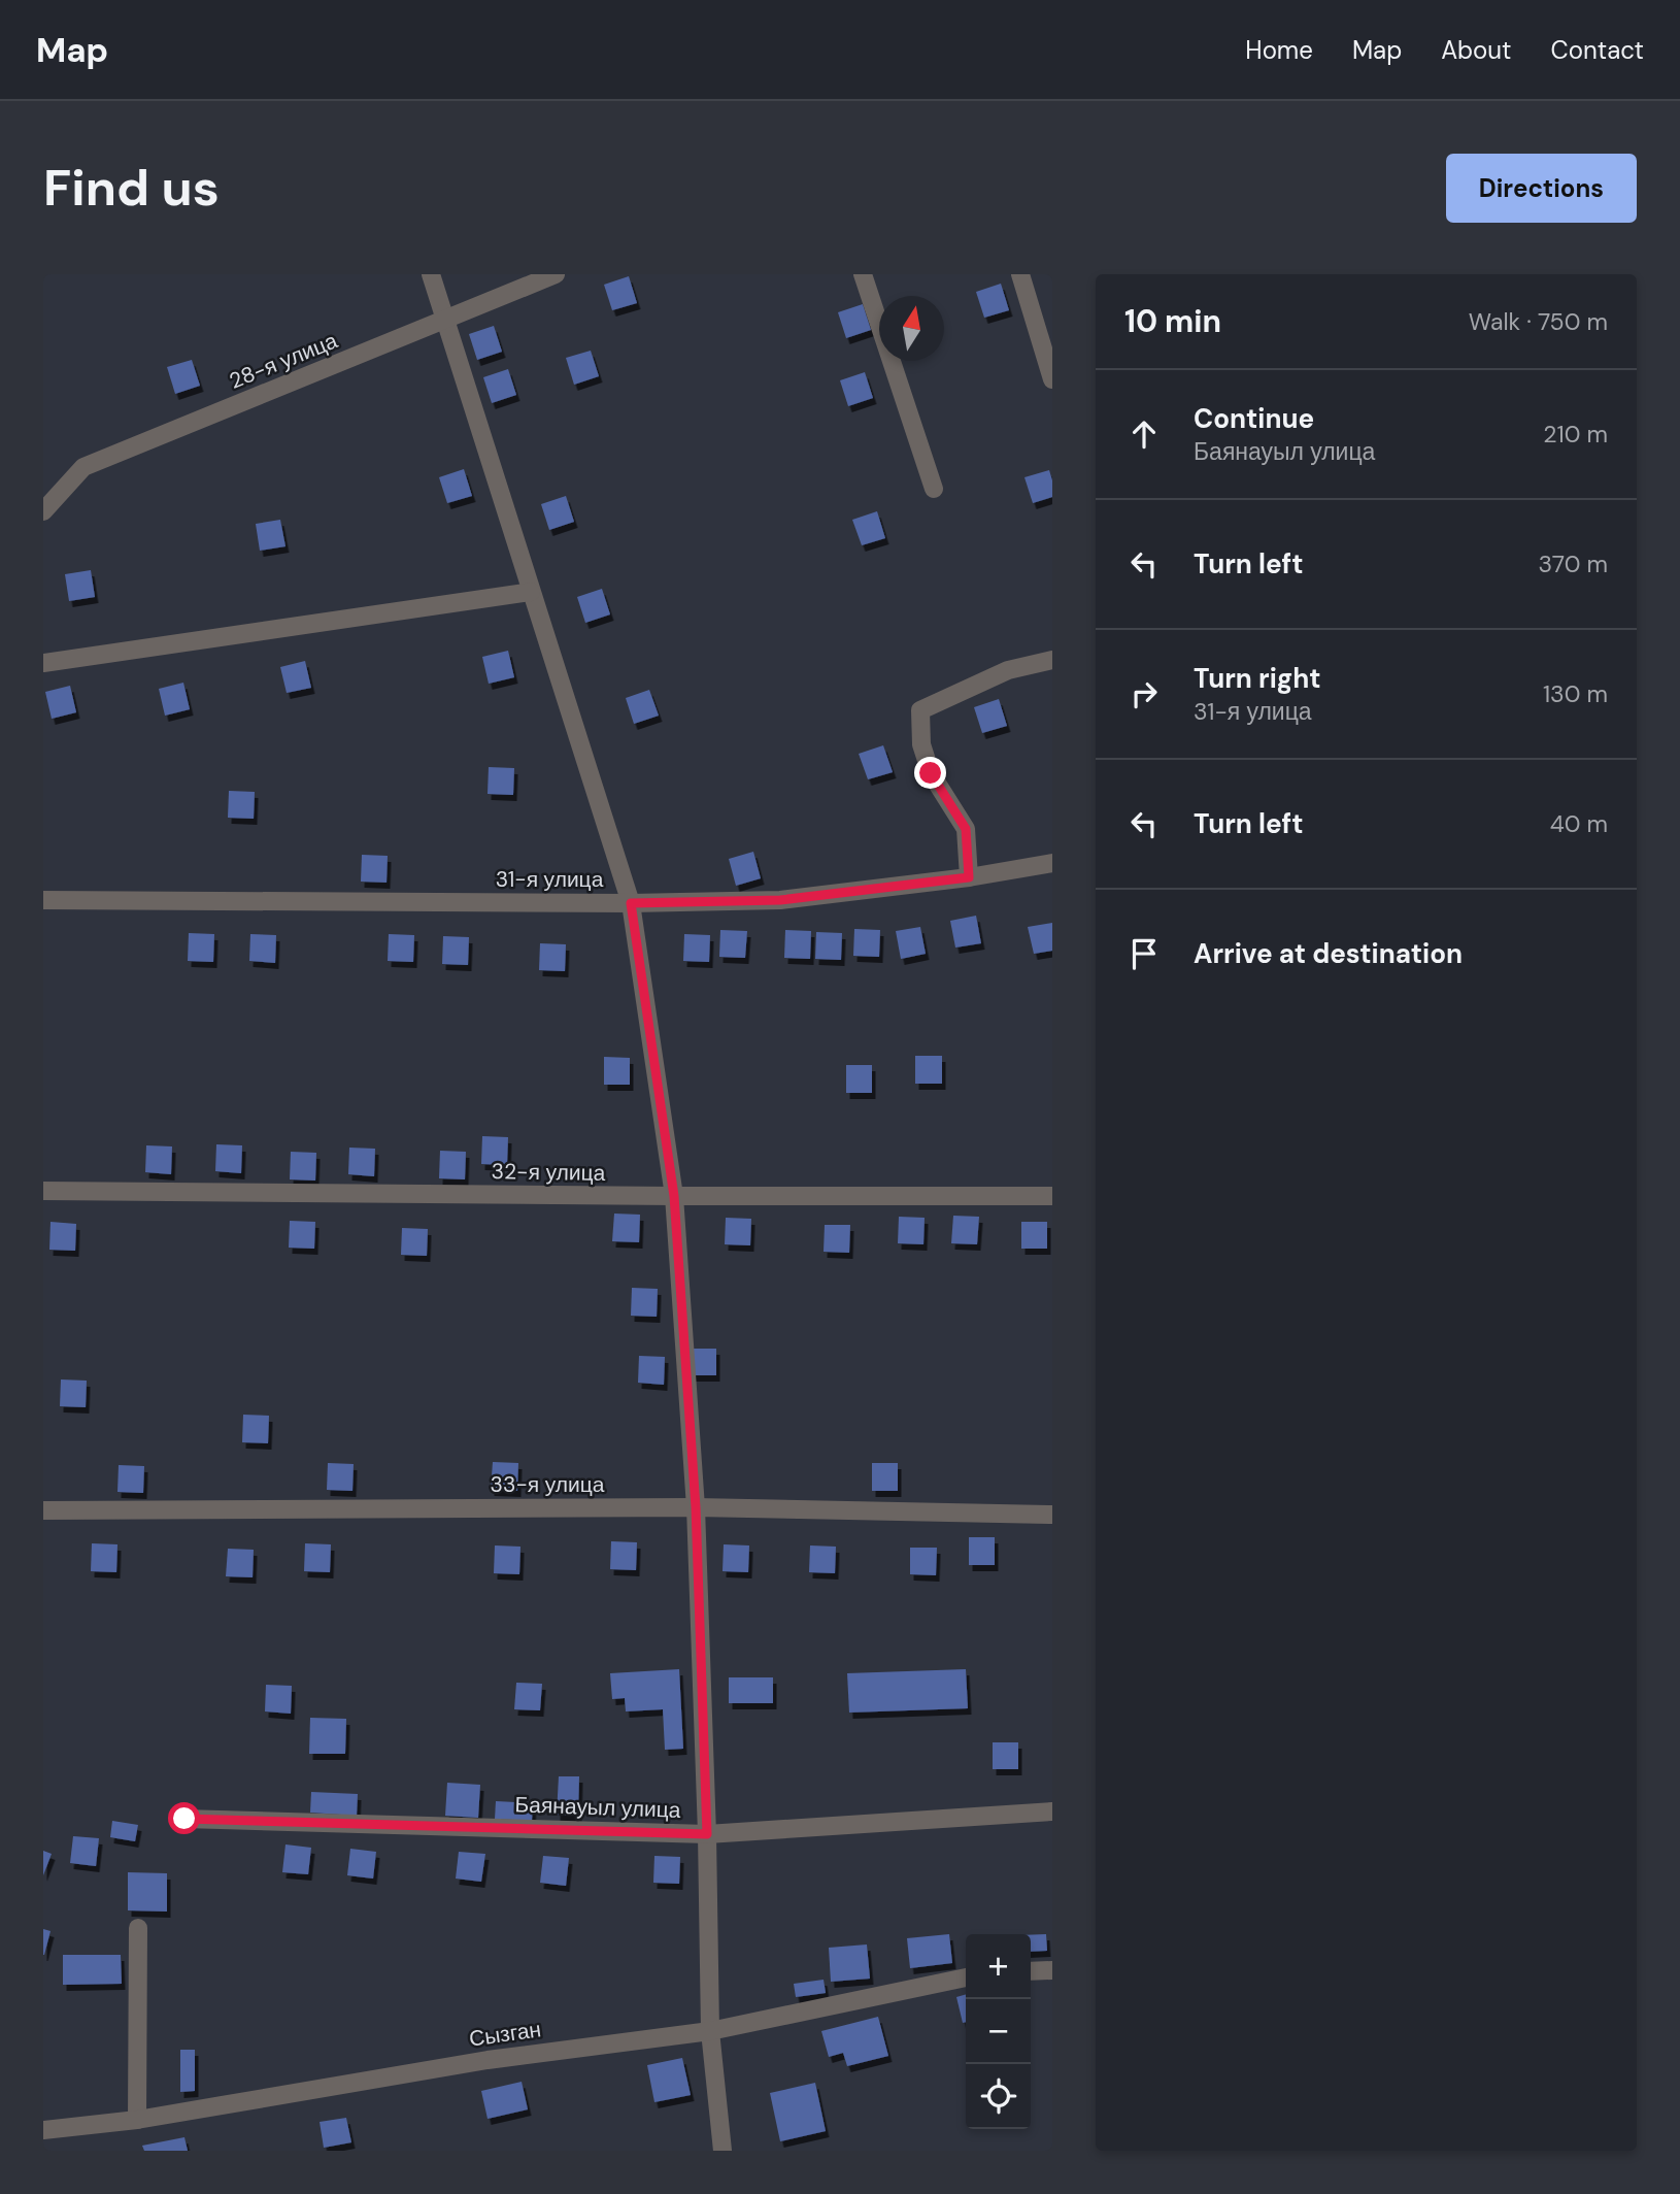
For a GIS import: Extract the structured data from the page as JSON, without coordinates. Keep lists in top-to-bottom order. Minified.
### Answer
{"streets":{"street":["28-я улица","31-я улица","32-я улица","33-я улица","Баянауыл улица","Сызган"]},"north":"top","page":{"header":"Map","nav":["Home","Map","About","Contact"],"buttons":"Directions","title":"Find us","heading":["10 min","Walk · 750 m"],"list":[["Continue","Баянауыл улица","210 m"],["Turn left","370 m"],["Turn right","31-я улица","130 m"],["Turn left","40 m"],"Arrive at destination"],"map_buttons":["+","−"]}}
